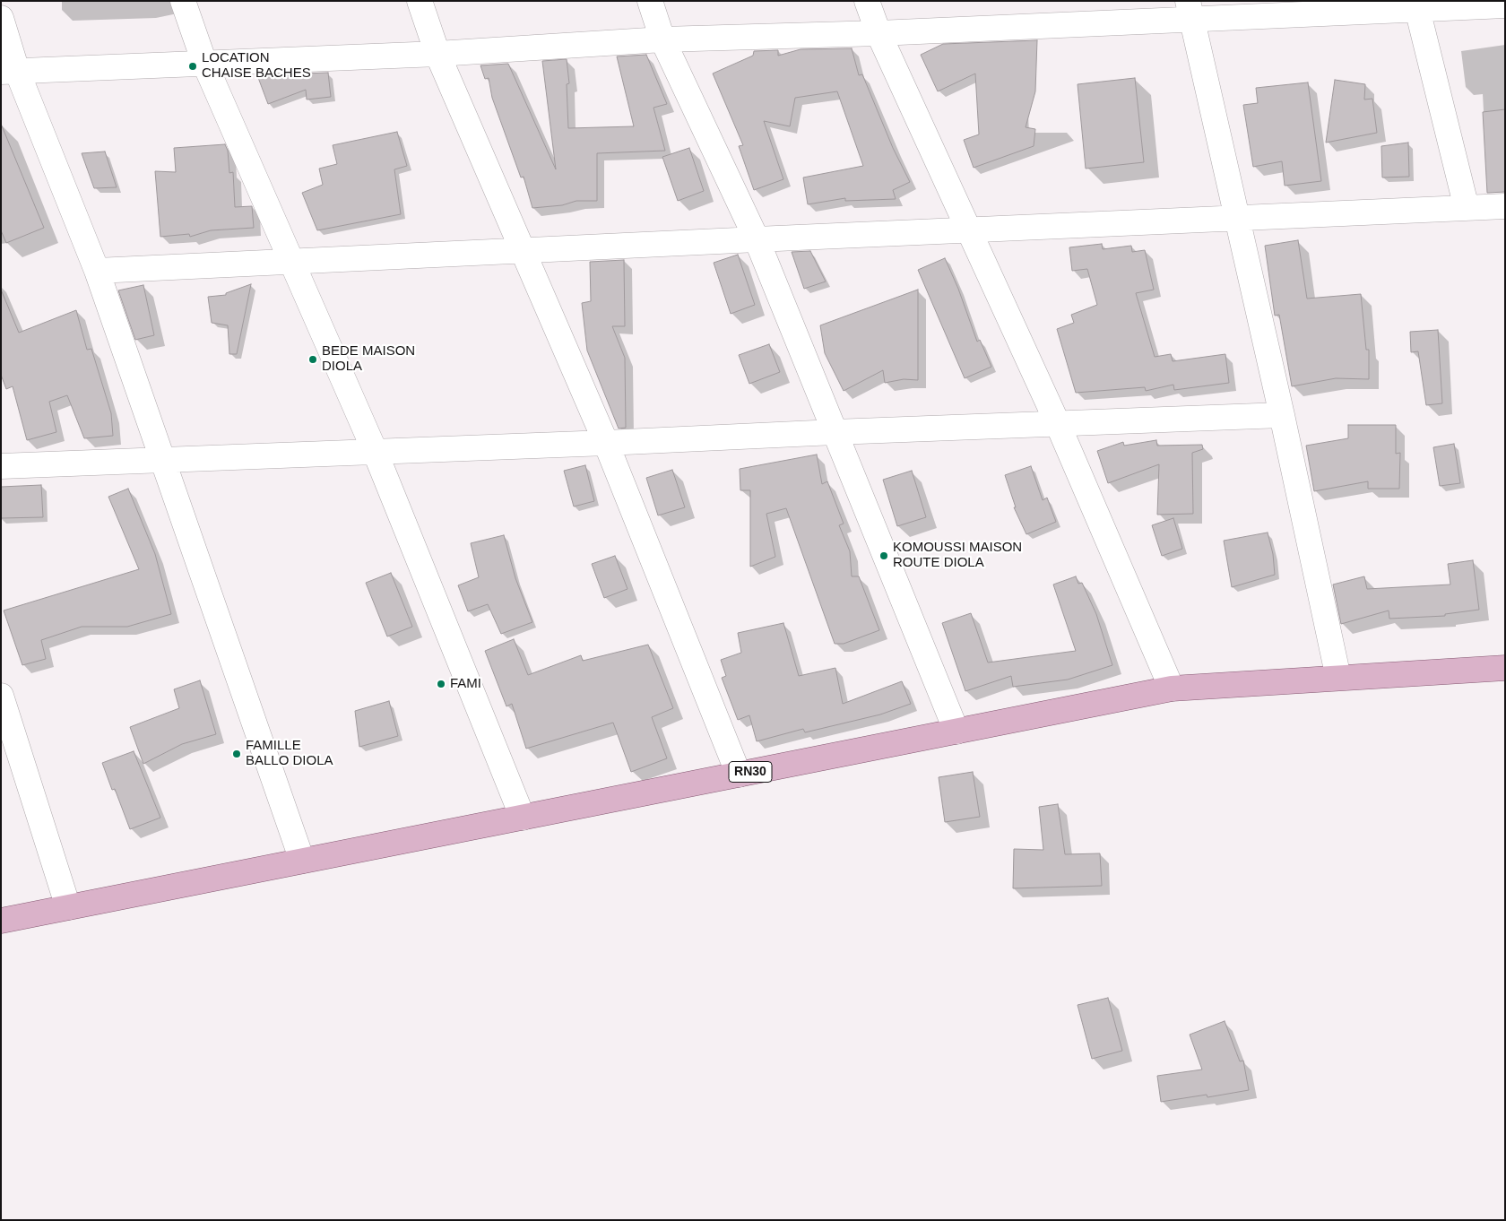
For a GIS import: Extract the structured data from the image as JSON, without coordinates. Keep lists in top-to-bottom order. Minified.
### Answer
{"streets":{"main road":["RN30"]},"places":["LOCATION CHAISE BACHES","BEDE MAISON DIOLA","KOMOUSSI MAISON ROUTE DIOLA","FAMI","FAMILLE BALLO DIOLA"]}
